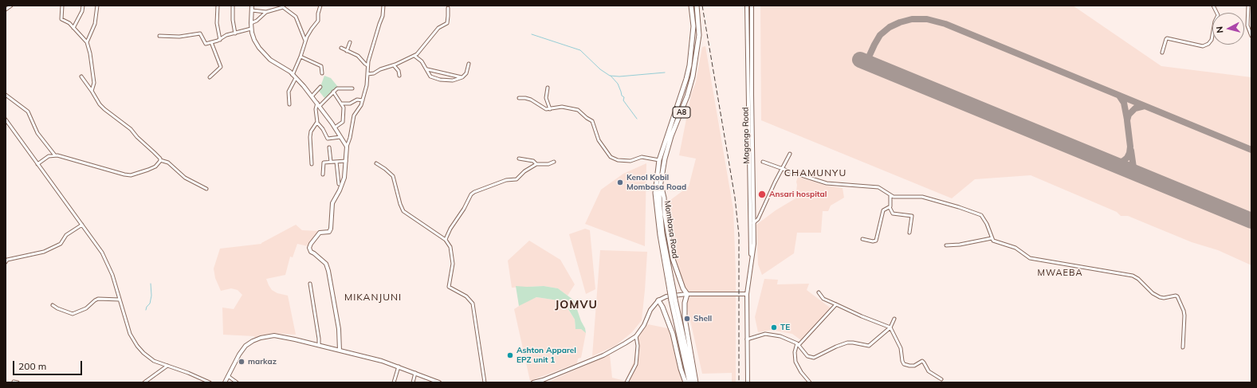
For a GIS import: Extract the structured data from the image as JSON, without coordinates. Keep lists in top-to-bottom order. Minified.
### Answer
{"streets":{"highway":["A8","Mombasa Road"],"main road":["Magongo Road"]},"districts":["CHAMUNYU","MWAEBA","MIKANJUNI","JOMVU"],"places":["Kenol Kobil Mombasa Road","Ansari hospital","Shell","TE","Ashton Apparel EPZ unit 1","markaz"],"scale_bar":"200 m","north":"left"}
